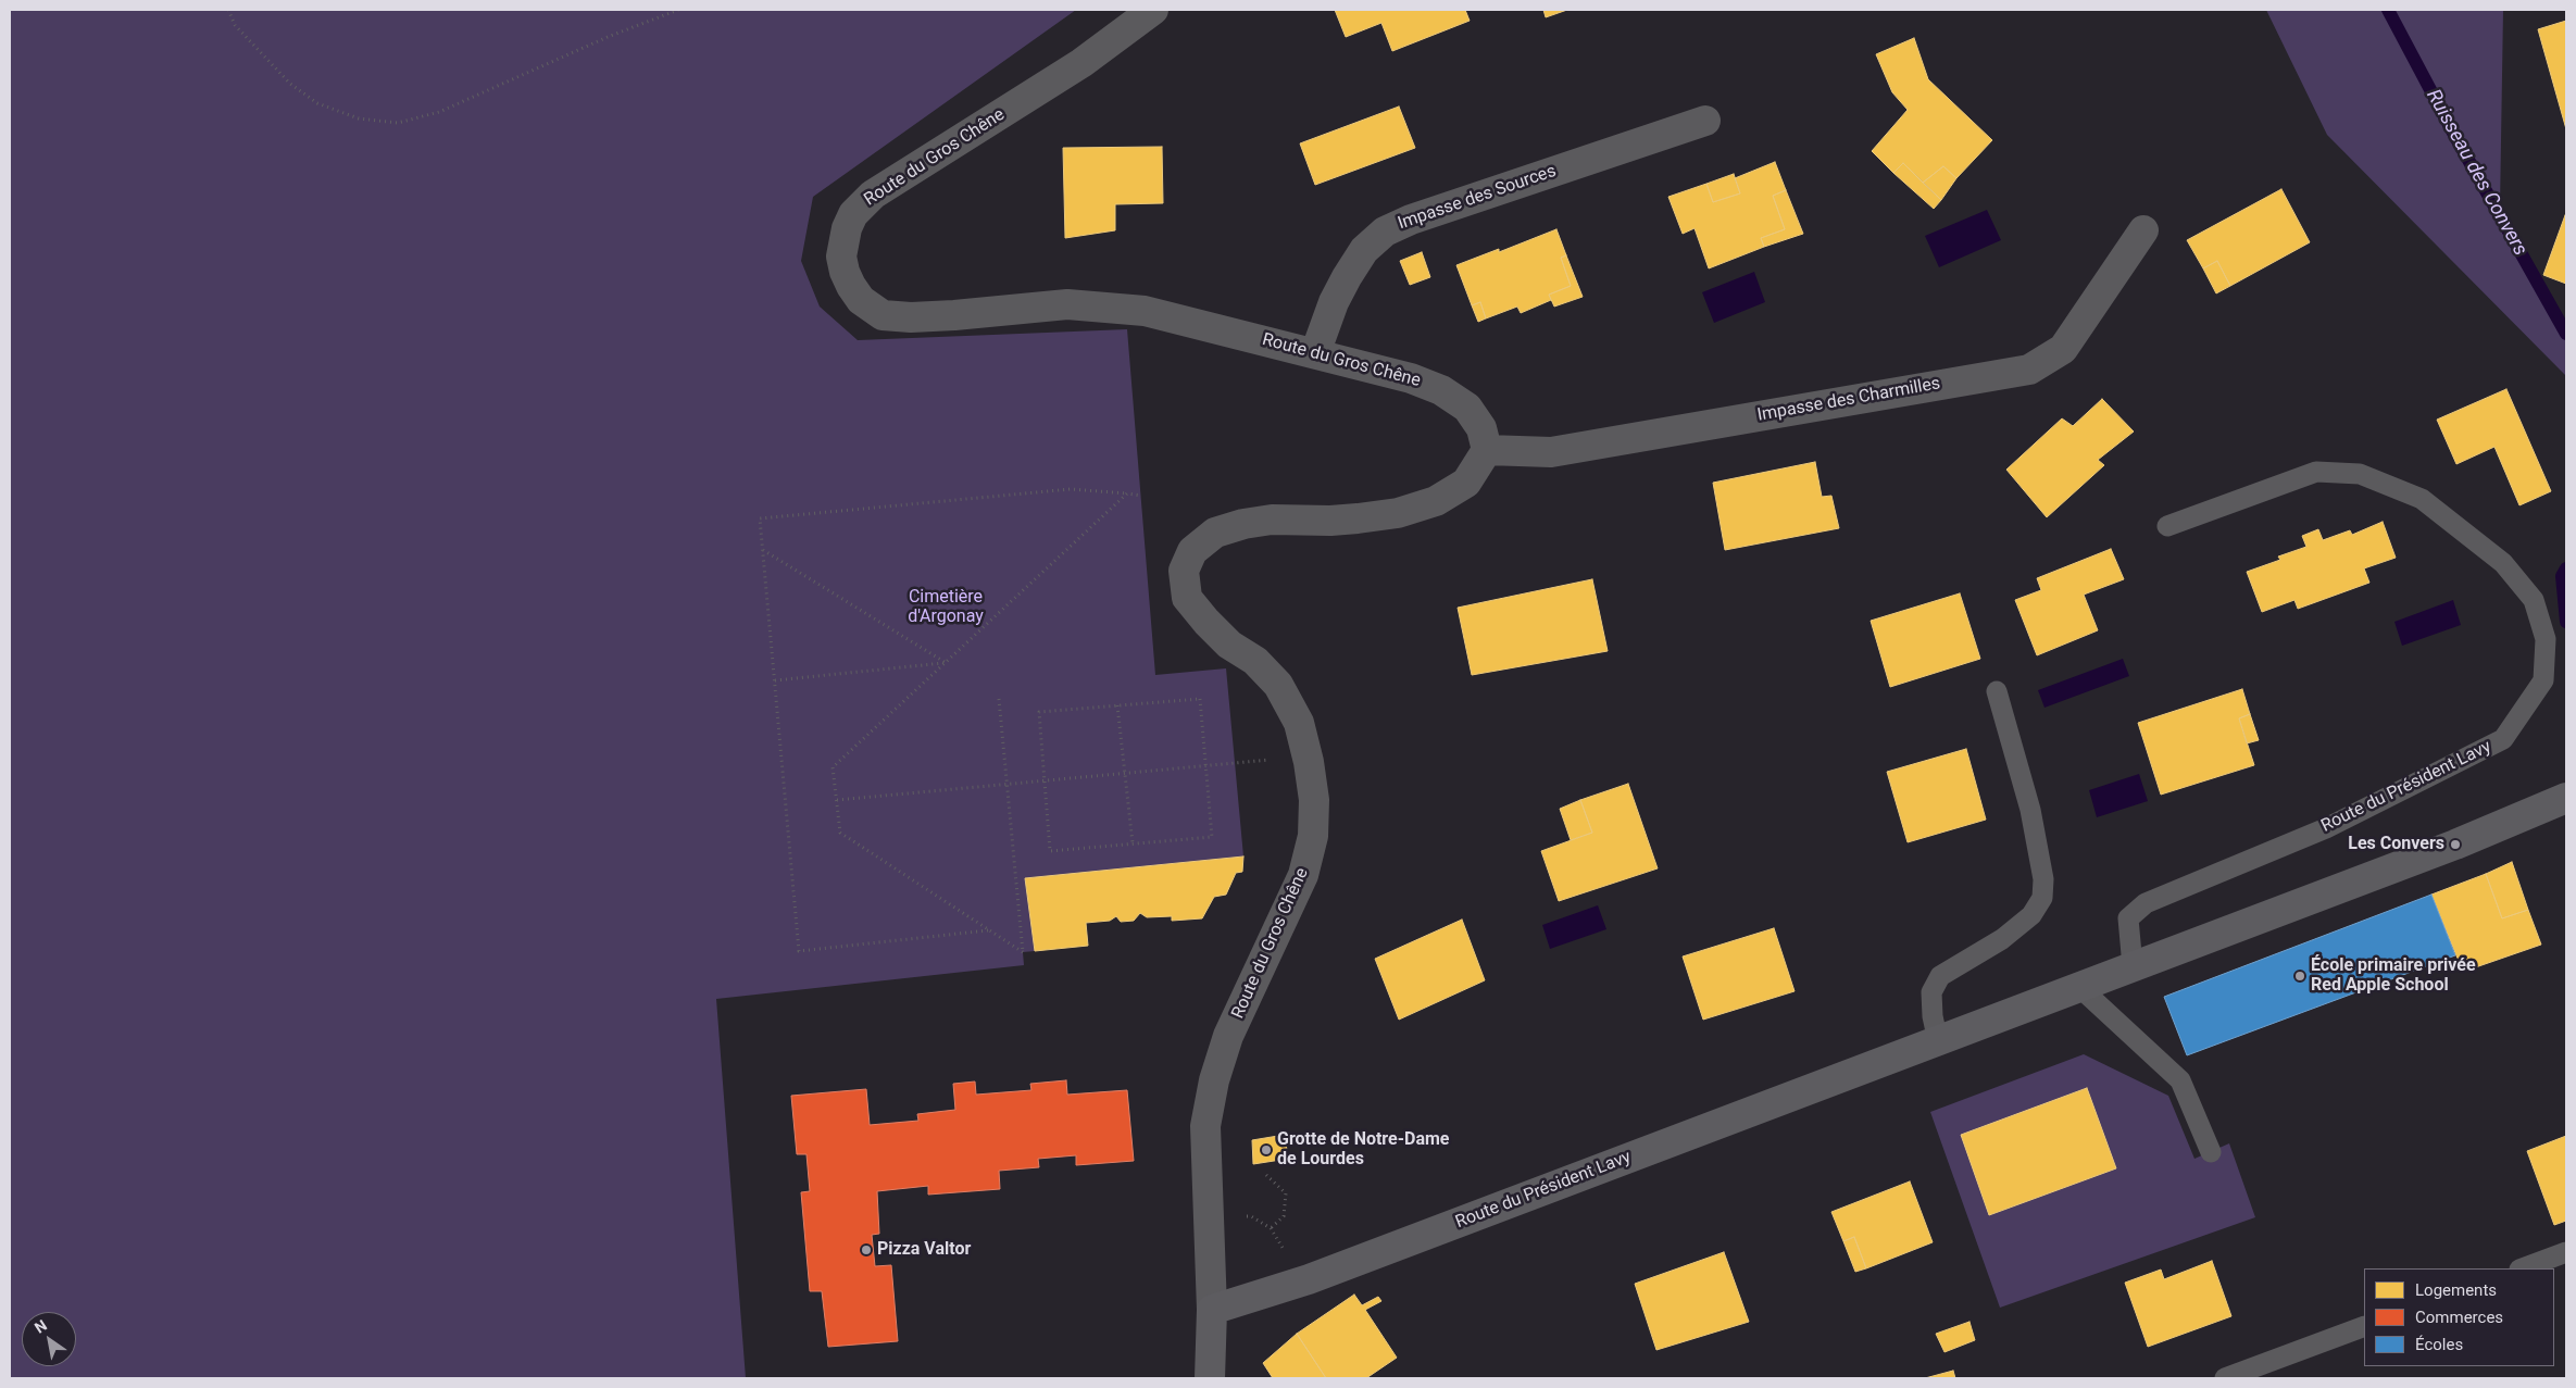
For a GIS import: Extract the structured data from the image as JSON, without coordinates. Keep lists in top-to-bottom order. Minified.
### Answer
{"streets":{"street":["Route du Gros Chêne","Impasse des Sources","Impasse des Charmilles","Route du Président Lavy"]},"crossings":[["Route du Gros Chêne","Impasse des Sources"],["Route du Gros Chêne","Impasse des Charmilles"],["Route du Gros Chêne","Route du Président Lavy"]],"water":["Ruisseau des Convers"],"parks":["Cimetière d'Argonay"],"places":["Les Convers","École primaire privée Red Apple School","Grotte de Notre-Dame de Lourdes","Pizza Valtor"],"legend":["Logements","Commerces","Écoles"],"north":"top left"}
